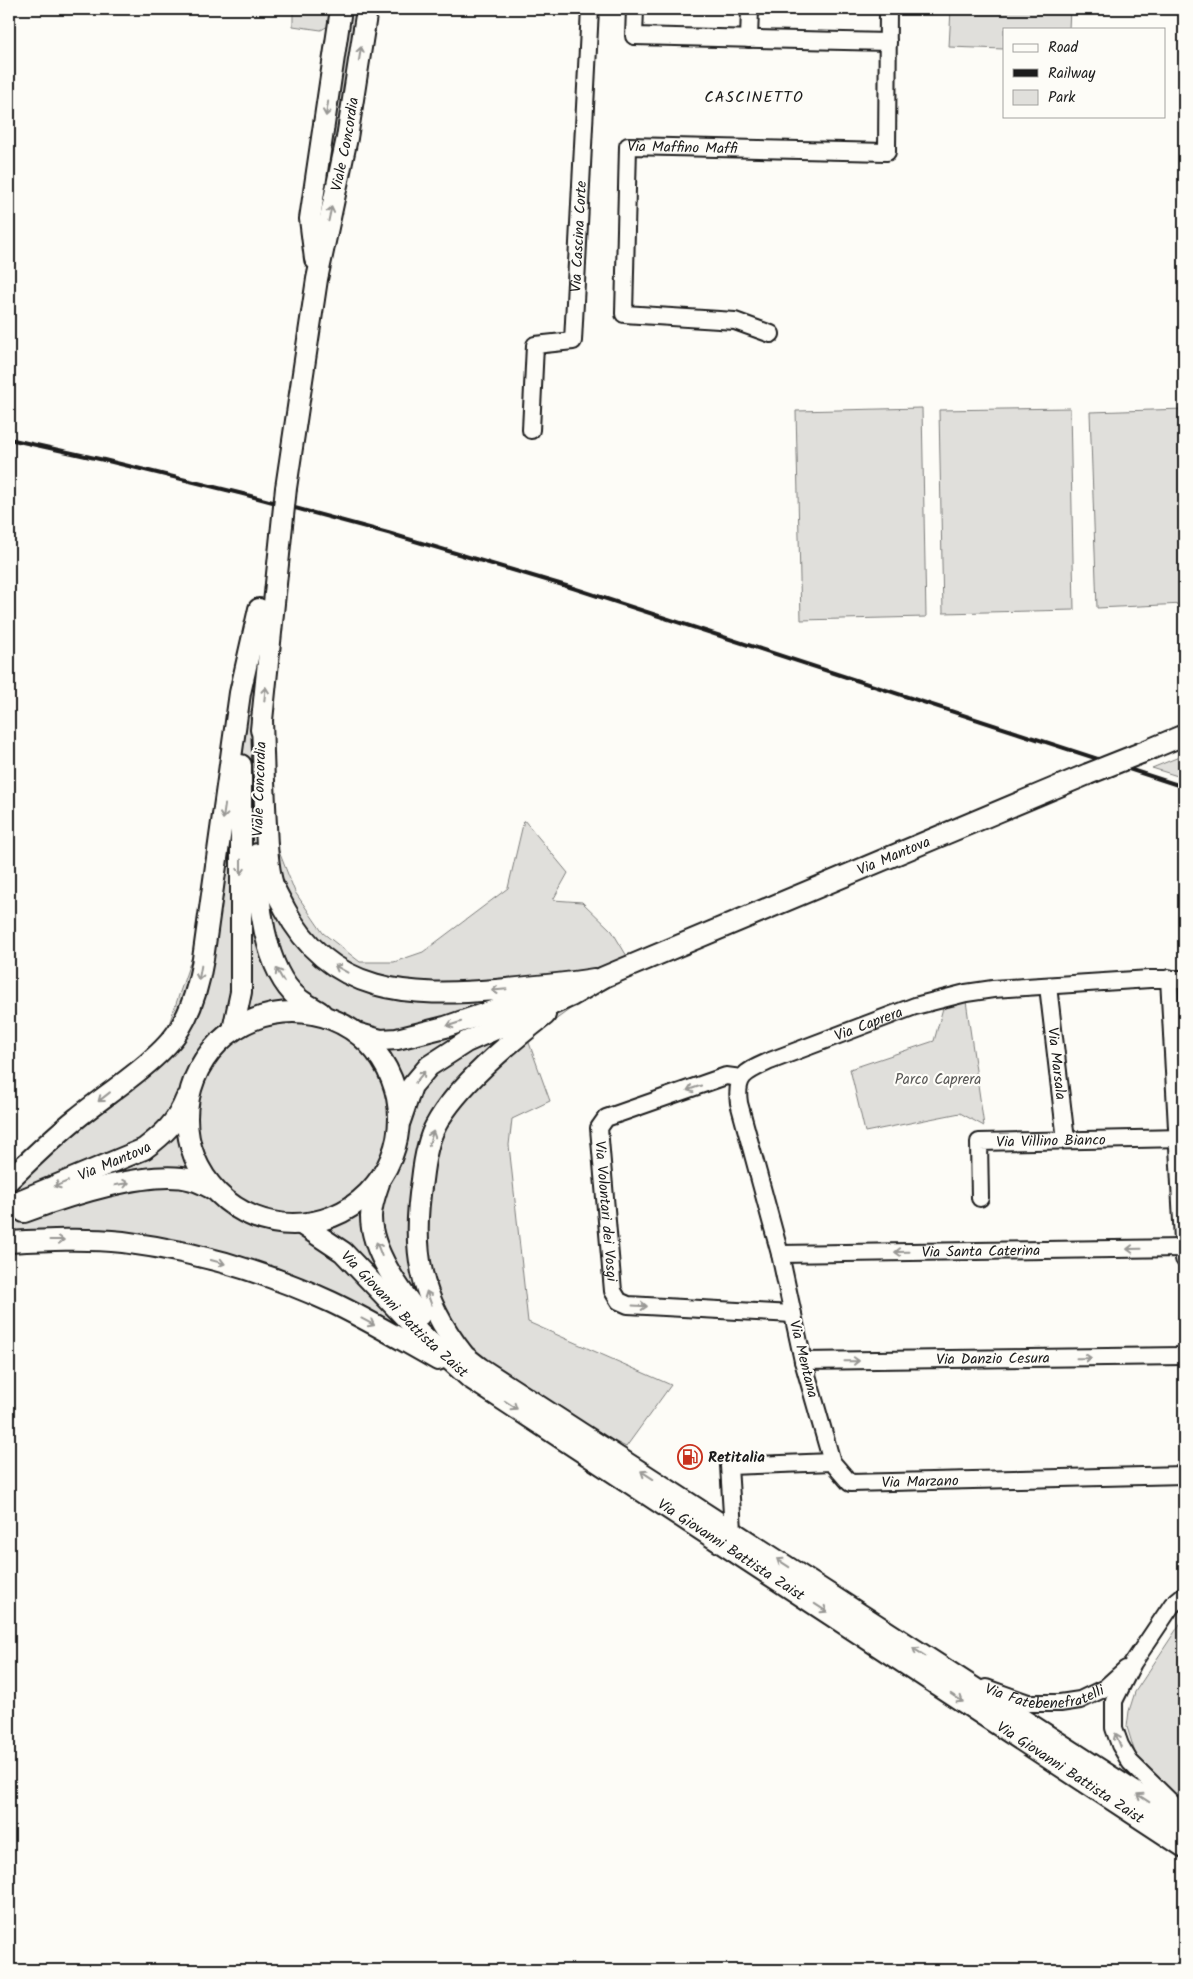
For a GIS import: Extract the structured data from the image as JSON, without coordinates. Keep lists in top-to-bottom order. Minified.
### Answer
{"streets":{"main road":["Viale Concordia","Via Mantova","Via Giovanni Battista Zaist"],"street":["Via Maffino Maffi","Via Cascina Corte","Via Caprera","Via Marsala","Via Villino Bianco","Via Volontari dei Vosgi","Via Santa Caterina","Via Mentana","Via Danzio Cesura","Via Marzano","Via Fatebenefratelli"]},"crossings":[["Via Caprera","Via Marsala"],["Via Caprera","Via Volontari dei Vosgi"],["Via Marsala","Via Villino Bianco"],["Via Volontari dei Vosgi","Via Mentana"],["Via Santa Caterina","Via Mentana"],["Via Giovanni Battista Zaist","Via Fatebenefratelli"],["Via Mentana","Via Danzio Cesura"],["Via Mentana","Via Marzano"]],"one_way":["Via Santa Caterina","Via Danzio Cesura"],"districts":["CASCINETTO"],"parks":["Parco Caprera"],"places":{"fuel station":["Retitalia"]},"legend":["Road","Railway","Park"]}
